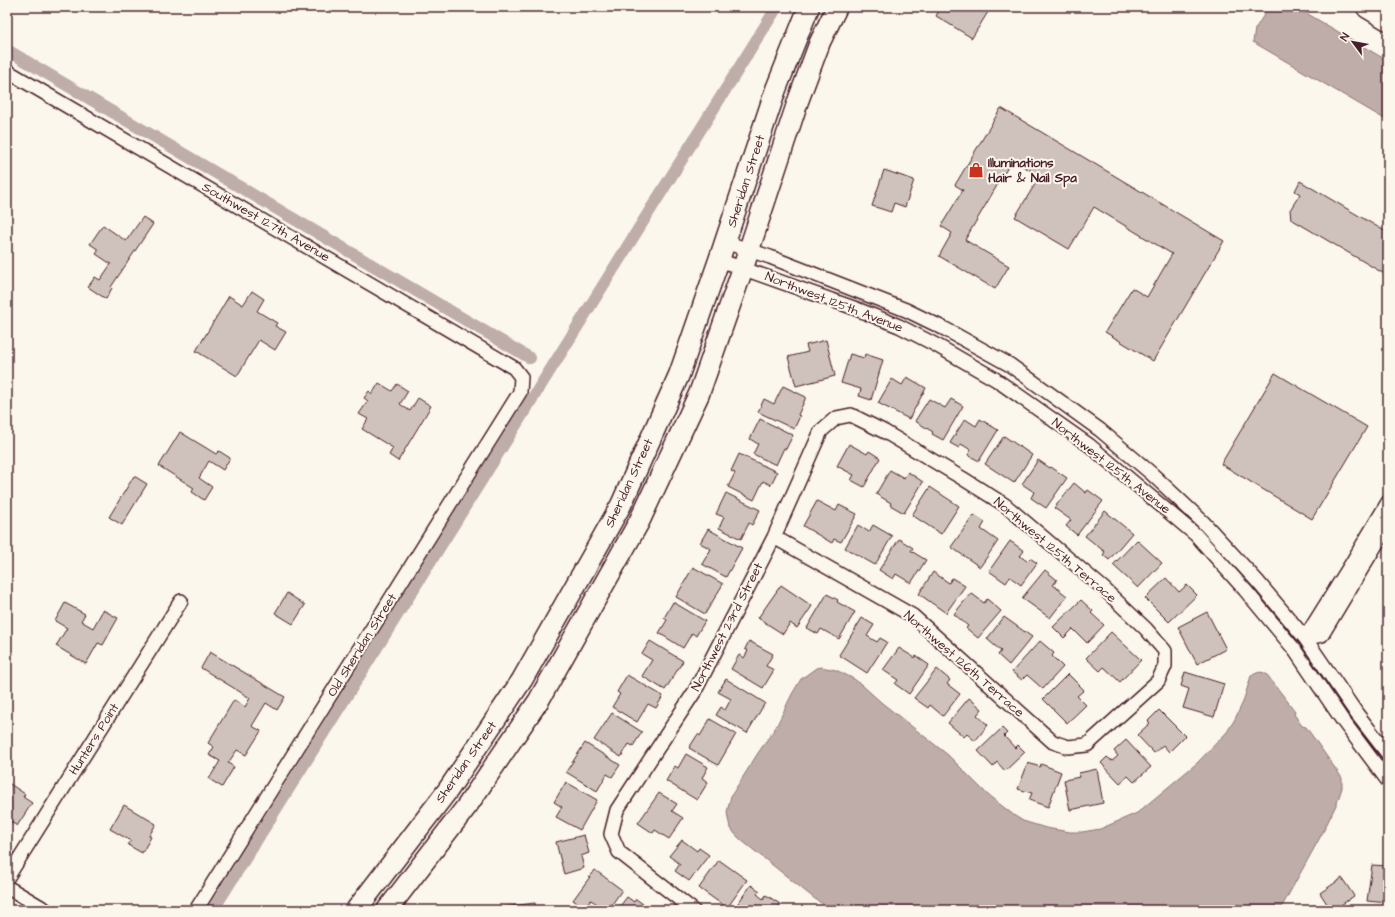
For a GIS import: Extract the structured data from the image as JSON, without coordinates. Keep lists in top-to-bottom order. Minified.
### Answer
{"streets":{"main road":["Sheridan Street"],"street":["Southwest 127th Avenue","Northwest 125th Avenue","Northwest 125th Terrace","Northwest 23rd Street","Old Sheridan Street","Northwest 126th Terrace","Hunters Point"]},"crossings":[["Sheridan Street","Northwest 125th Avenue"],["Southwest 127th Avenue","Old Sheridan Street"],["Northwest 125th Terrace","Northwest 23rd Street"],["Northwest 125th Terrace","Northwest 126th Terrace"],["Northwest 23rd Street","Northwest 126th Terrace"]],"places":{"shop":["Illuminations Hair & Nail Spa"]},"north":"top left"}
